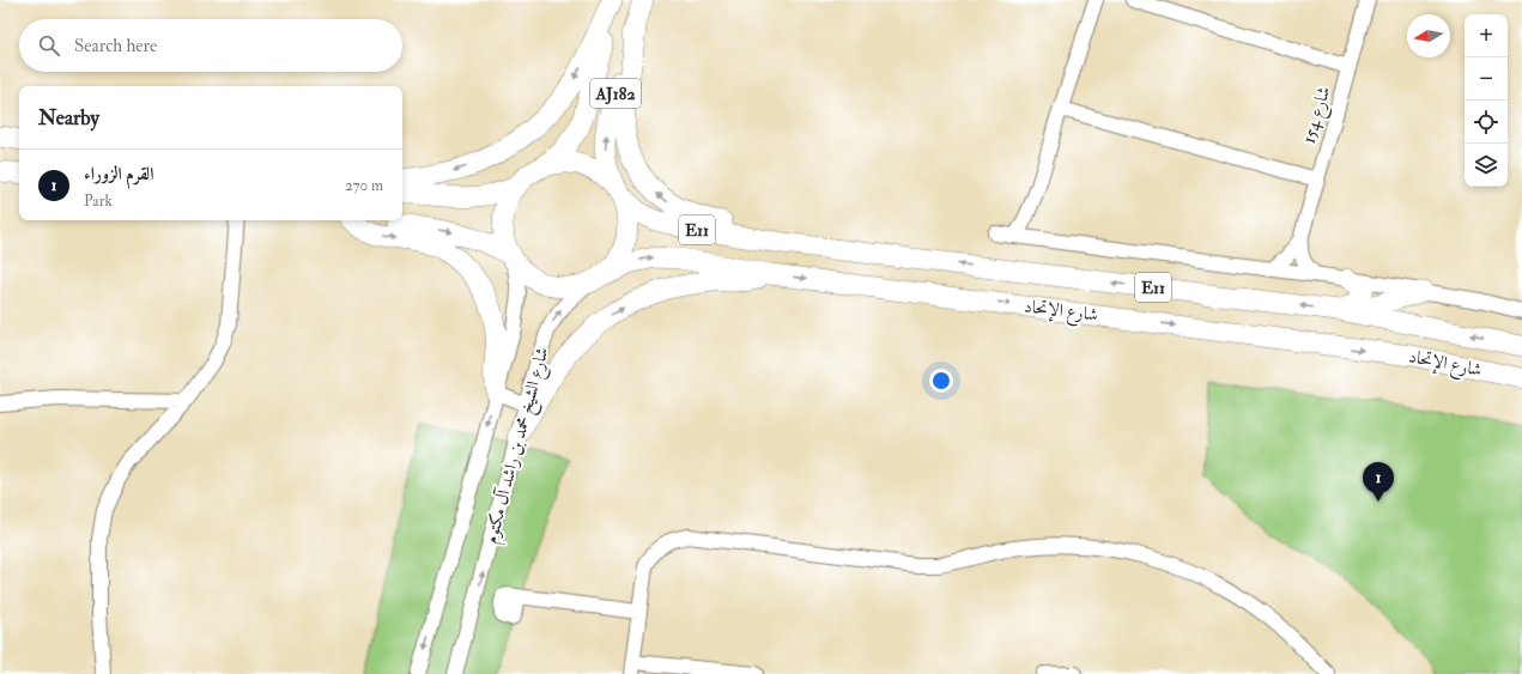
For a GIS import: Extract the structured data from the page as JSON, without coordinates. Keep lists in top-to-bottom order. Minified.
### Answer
{"streets":{"highway":["AJ182","E11","شارع الإتحاد"],"street":["شارع 154","شارع الشيخ محمد بن راشد آل مكتوم"]},"crossings":[["AJ182","شارع الإتحاد"],["AJ182","شارع الشيخ محمد بن راشد آل مكتوم"],["شارع الإتحاد","شارع الشيخ محمد بن راشد آل مكتوم"]],"north":"left","page":{"map_buttons":["+","−"],"search":"Search here","heading":"Nearby","list":[{"mark":"1","name":"القرم الزوراء","note":"Park","value":"270 m"}],"pins":"1"}}
